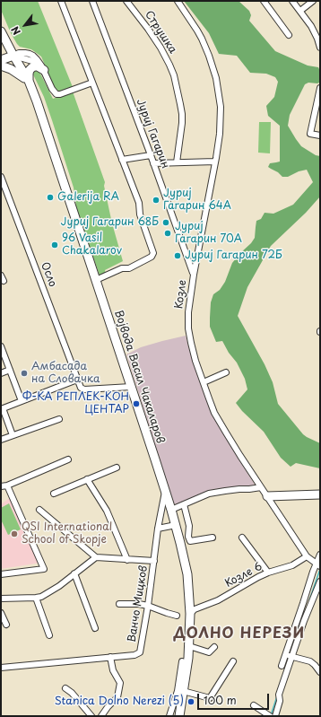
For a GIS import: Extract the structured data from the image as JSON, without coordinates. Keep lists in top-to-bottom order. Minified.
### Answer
{"streets":{"street":["Струшка","Јуриј Гагарин","Осло","Козле","Војвода Васил Чакаларов","Козле 6","Ванчо Мицков"]},"crossings":[["Јуриј Гагарин","Козле"],["Козле","Козле 6"],["Војвода Васил Чакаларов","Козле 6"],["Војвода Васил Чакаларов","Ванчо Мицков"]],"districts":["ДОЛНО НЕРЕЗИ"],"places":["Galerija RA","Јуриј Гагарин 64А","Јуриј Гагарин 68Б","Јуриј Гагарин 70А","96 Vasil Chakalarov","Јуриј Гагарин 72Б","Амбасада на Словачка","Ф-КА РЕПЛЕК-КОН ЦЕНТАР","QSI International School of Skopje","Stanica Dolno Nerezi (5)"],"scale_bar":"100 m","north":"bottom left"}
